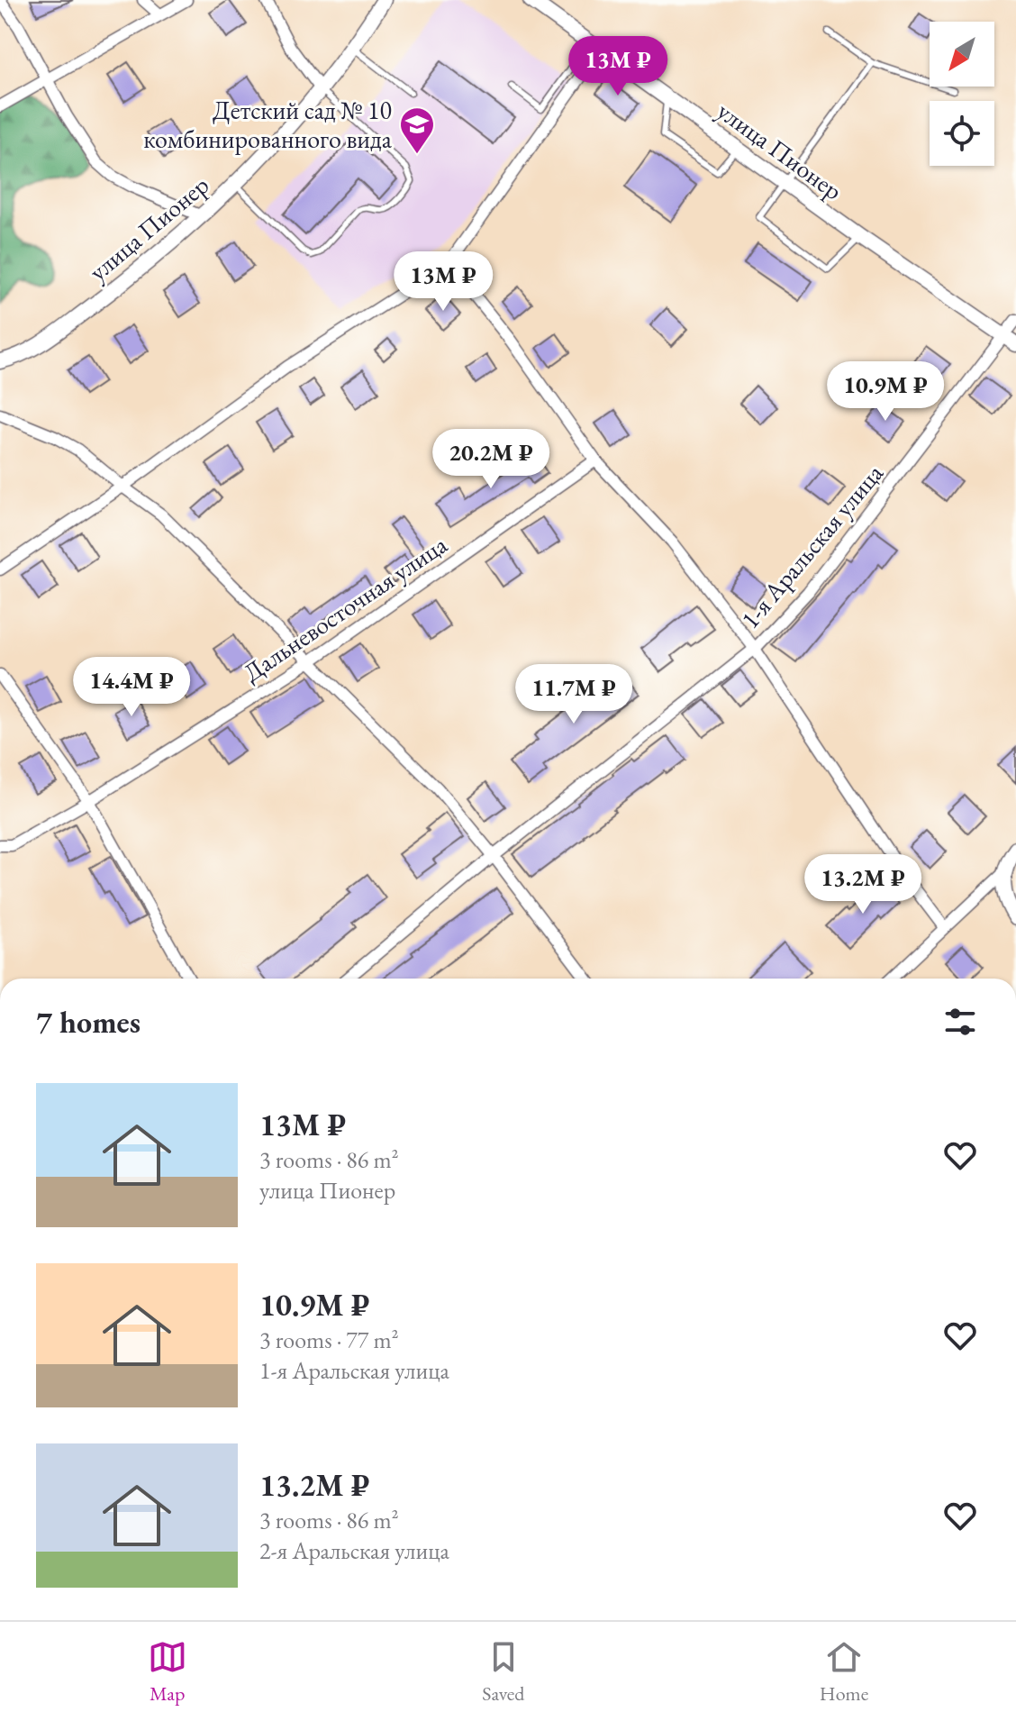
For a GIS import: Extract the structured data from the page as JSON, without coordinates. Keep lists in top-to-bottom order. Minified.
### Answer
{"streets":{"street":["улица Пионер","1-я Аральская улица","Дальневосточная улица"]},"crossings":[["улица Пионер","1-я Аральская улица"]],"places":{"school or university":["Детский сад № 10 комбинированного вида"]},"north":"bottom left","page":{"price":["13M ₽","13M ₽","10.9M ₽","20.2M ₽","14.4M ₽","11.7M ₽","13.2M ₽"],"heading":"7 homes","list":[{"name":"13M ₽","note":"3 rooms · 86 m² · улица Пионер"},{"name":"10.9M ₽","note":"3 rooms · 77 m² · 1-я Аральская улица"},{"name":"13.2M ₽","note":"3 rooms · 86 m² · 2-я Аральская улица"}],"tabs":["Map","Saved","Home"]}}
